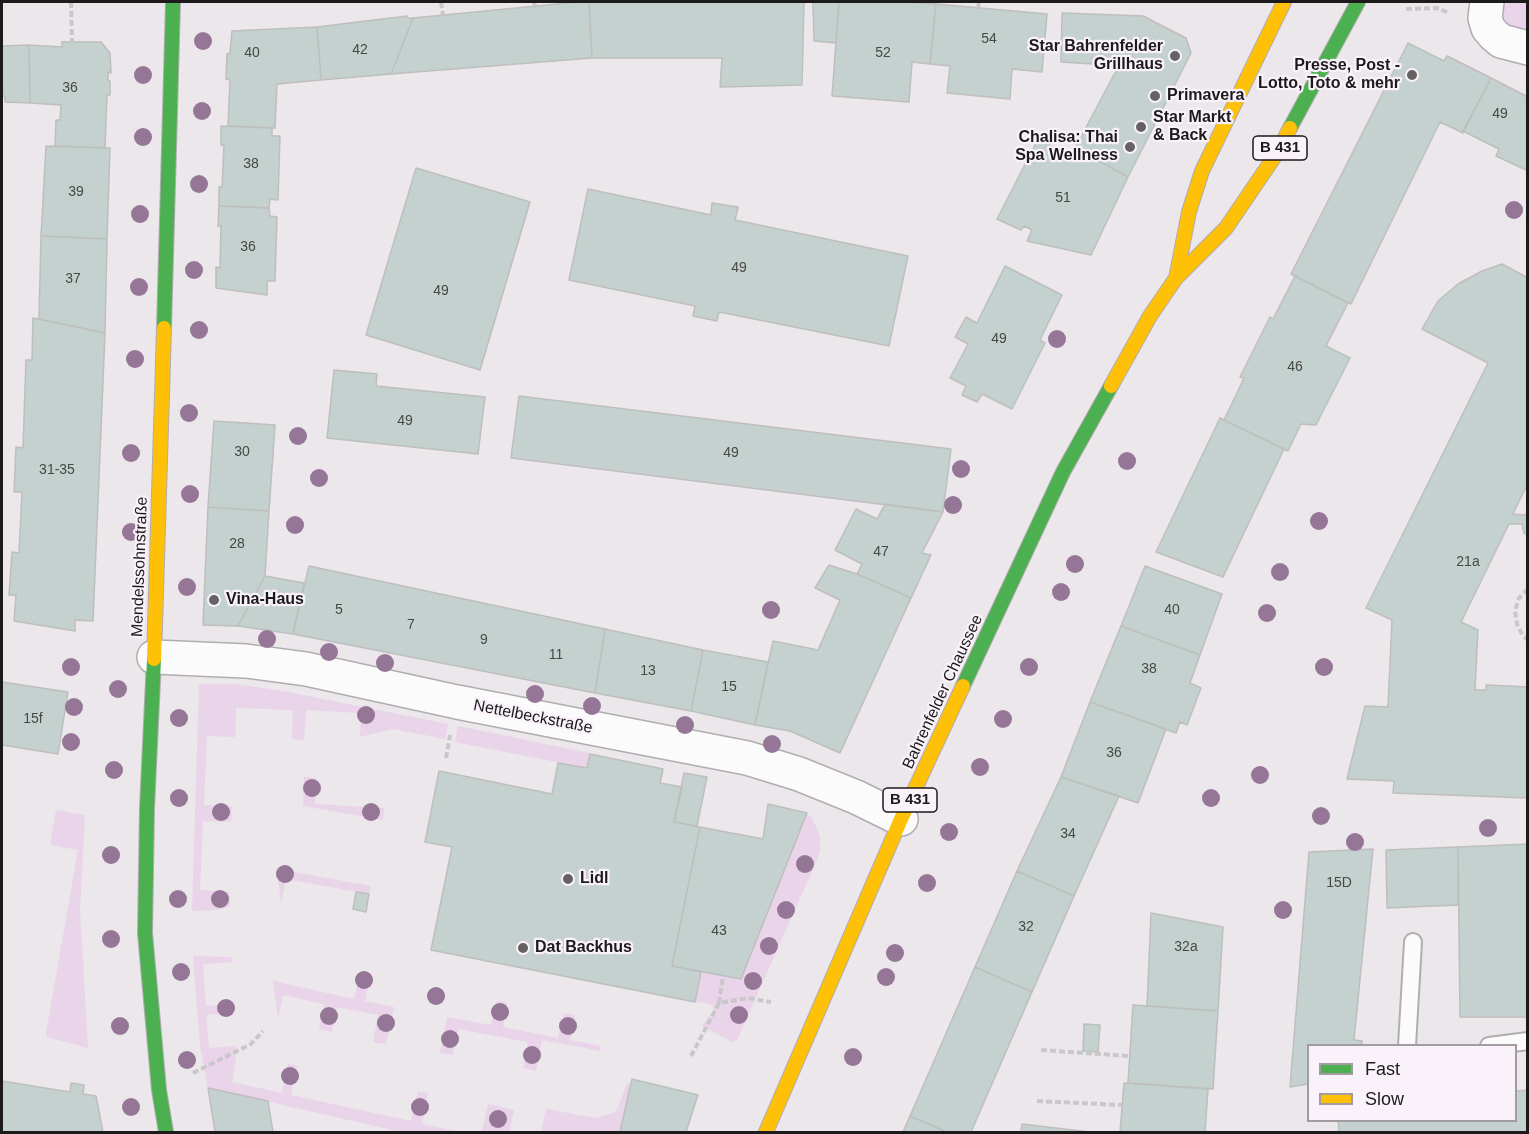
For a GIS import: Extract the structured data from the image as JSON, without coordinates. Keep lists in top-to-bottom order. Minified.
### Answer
{"streets":{"main road":["B 431","Mendelssohnstraße","Bahrenfelder Chaussee"],"street":["Nettelbeckstraße"]},"crossings":[["Mendelssohnstraße","Nettelbeckstraße"],["Bahrenfelder Chaussee","Nettelbeckstraße"]],"places":["Star Bahrenfelder Grillhaus","Presse, Post - Lotto, Toto & mehr","Primavera","Star Markt & Back","Chalisa: Thai Spa Wellness","Vina-Haus","Lidl","Dat Backhus"],"house_numbers":["54","42","40","52","36","49","38","39","51","36","49","37","49","49","46","49","30","49","31-35","28","47","21a","5","40","7","9","11","38","13","15","15f","36","34","15D","32","43","32a"],"legend":["Fast","Slow"]}
